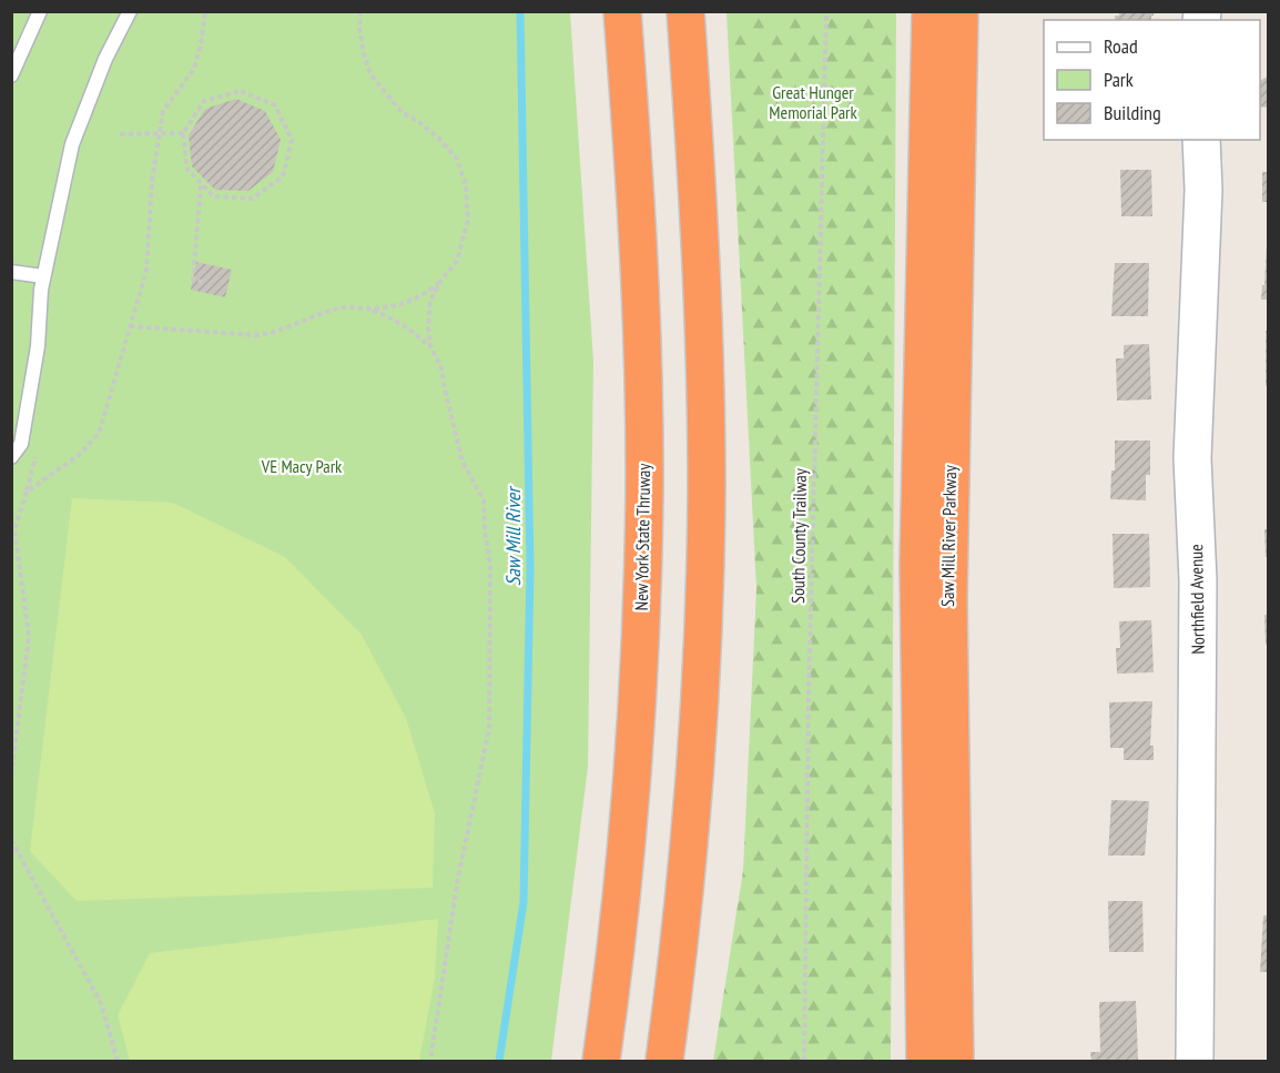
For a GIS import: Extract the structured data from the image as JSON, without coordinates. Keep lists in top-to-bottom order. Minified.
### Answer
{"streets":{"highway":["Saw Mill River Parkway","New York State Thruway"],"street":["Northfield Avenue"],"path":["South County Trailway"]},"water":["Saw Mill River"],"parks":["Great Hunger Memorial Park","VE Macy Park"],"legend":["Road","Park","Building"]}
